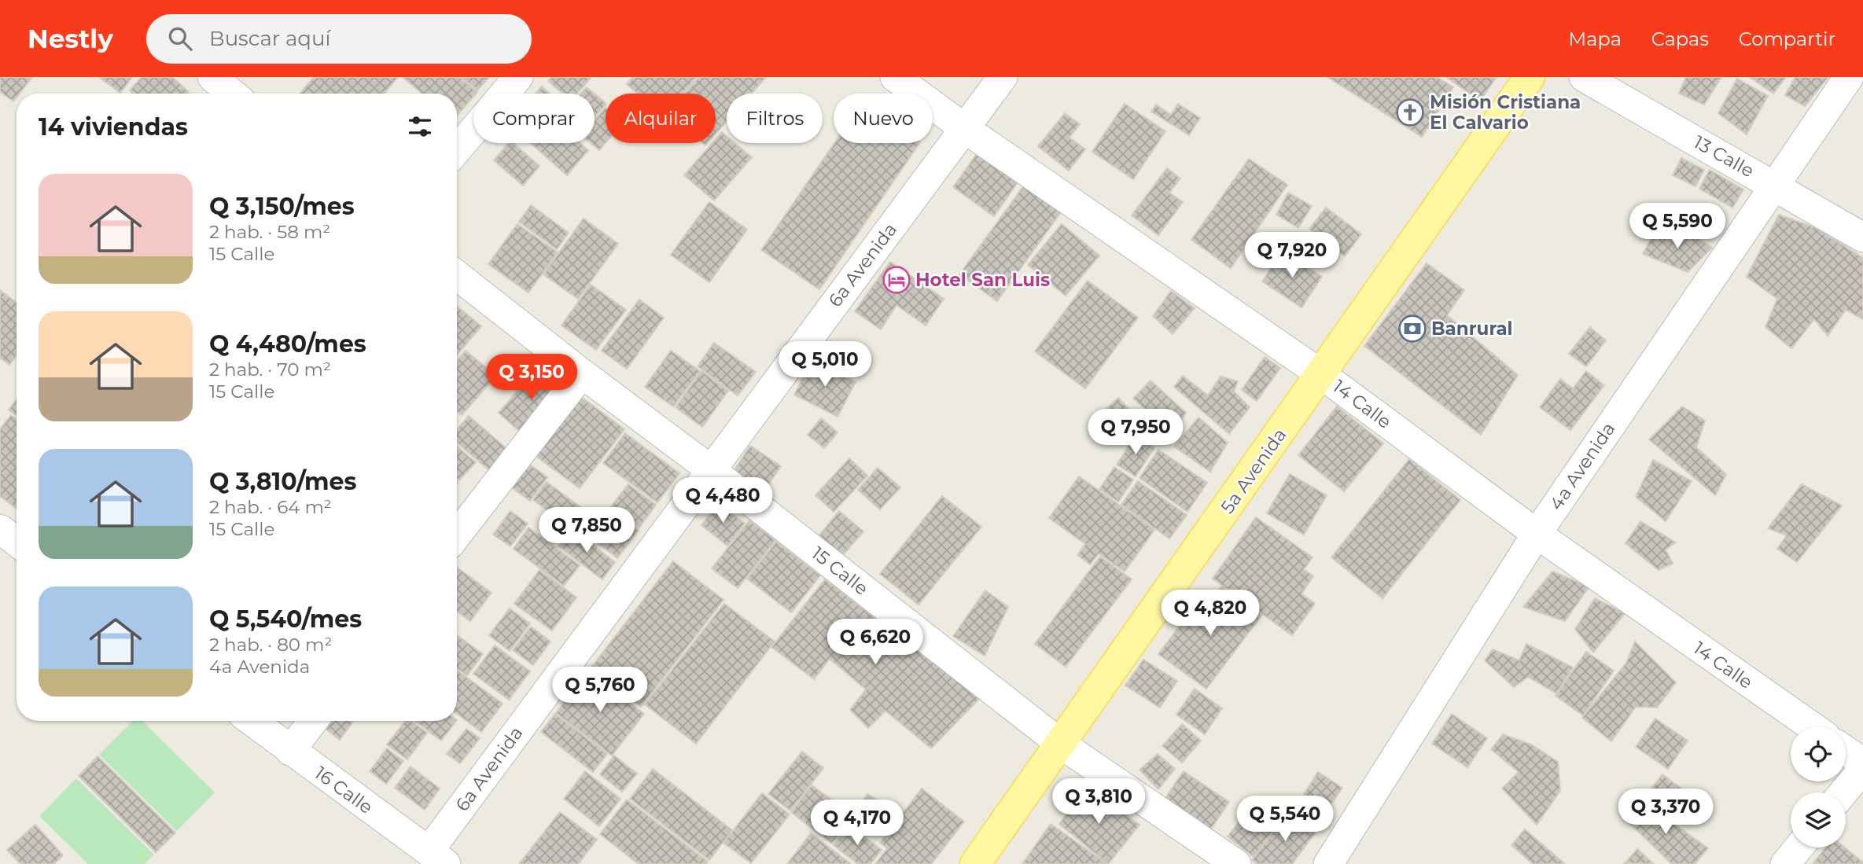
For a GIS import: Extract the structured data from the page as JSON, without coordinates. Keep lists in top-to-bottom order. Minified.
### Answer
{"streets":{"main road":["5a Avenida"],"street":["13 Calle","6a Avenida","14 Calle","4a Avenida","15 Calle","16 Calle"]},"crossings":[["13 Calle","4a Avenida"],["6a Avenida","14 Calle"],["6a Avenida","15 Calle"],["6a Avenida","16 Calle"],["14 Calle","4a Avenida"],["14 Calle","5a Avenida"],["5a Avenida","15 Calle"]],"places":{"church":["Misión Cristiana El Calvario"],"hotel":["Hotel San Luis"],"bank":["Banrural"]},"page":{"header":"Nestly","search":"Buscar aquí","nav":["Mapa","Capas","Compartir"],"chip":["Comprar","Alquilar","Filtros","Nuevo"],"heading":"14 viviendas","list":[{"name":"Q 3,150/mes","note":"2 hab. · 58 m² · 15 Calle"},{"name":"Q 4,480/mes","note":"2 hab. · 70 m² · 15 Calle"},{"name":"Q 3,810/mes","note":"2 hab. · 64 m² · 15 Calle"},{"name":"Q 5,540/mes","note":"2 hab. · 80 m² · 4a Avenida"}],"price":["Q 5,590","Q 7,920","Q 5,010","Q 3,150","Q 7,950","Q 4,480","Q 7,850","Q 4,820","Q 6,620","Q 5,760","Q 3,810","Q 3,370","Q 5,540","Q 4,170"]}}
